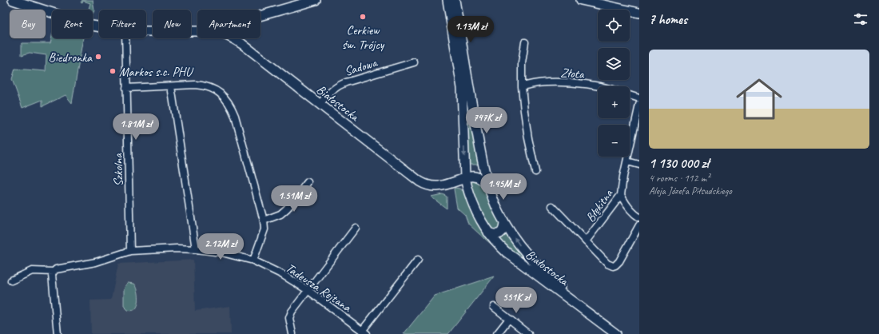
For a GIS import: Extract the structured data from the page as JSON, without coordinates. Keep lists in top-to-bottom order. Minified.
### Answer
{"streets":{"main road":["Białostocka"],"street":["Sadowa","Złota","Szkolna","Błękitna","Tadeusza Rejtana"]},"crossings":[["Sadowa","Białostocka"],["Szkolna","Tadeusza Rejtana"]],"places":["Cerkiew św. Trójcy","Biedronka","Markos s.c. PHU"],"page":{"heading":"7 homes","map_buttons":["+","−"],"chip":["Buy","Rent","Filters","New","Apartment"],"price":["1.13M zł","747K zł","1.81M zł","1.45M zł","1.51M zł","2.12M zł","551K zł"],"list":[{"name":"1 130 000 zł","note":"4 rooms · 112 m² · Aleja Józefa Piłsudskiego"}]}}
